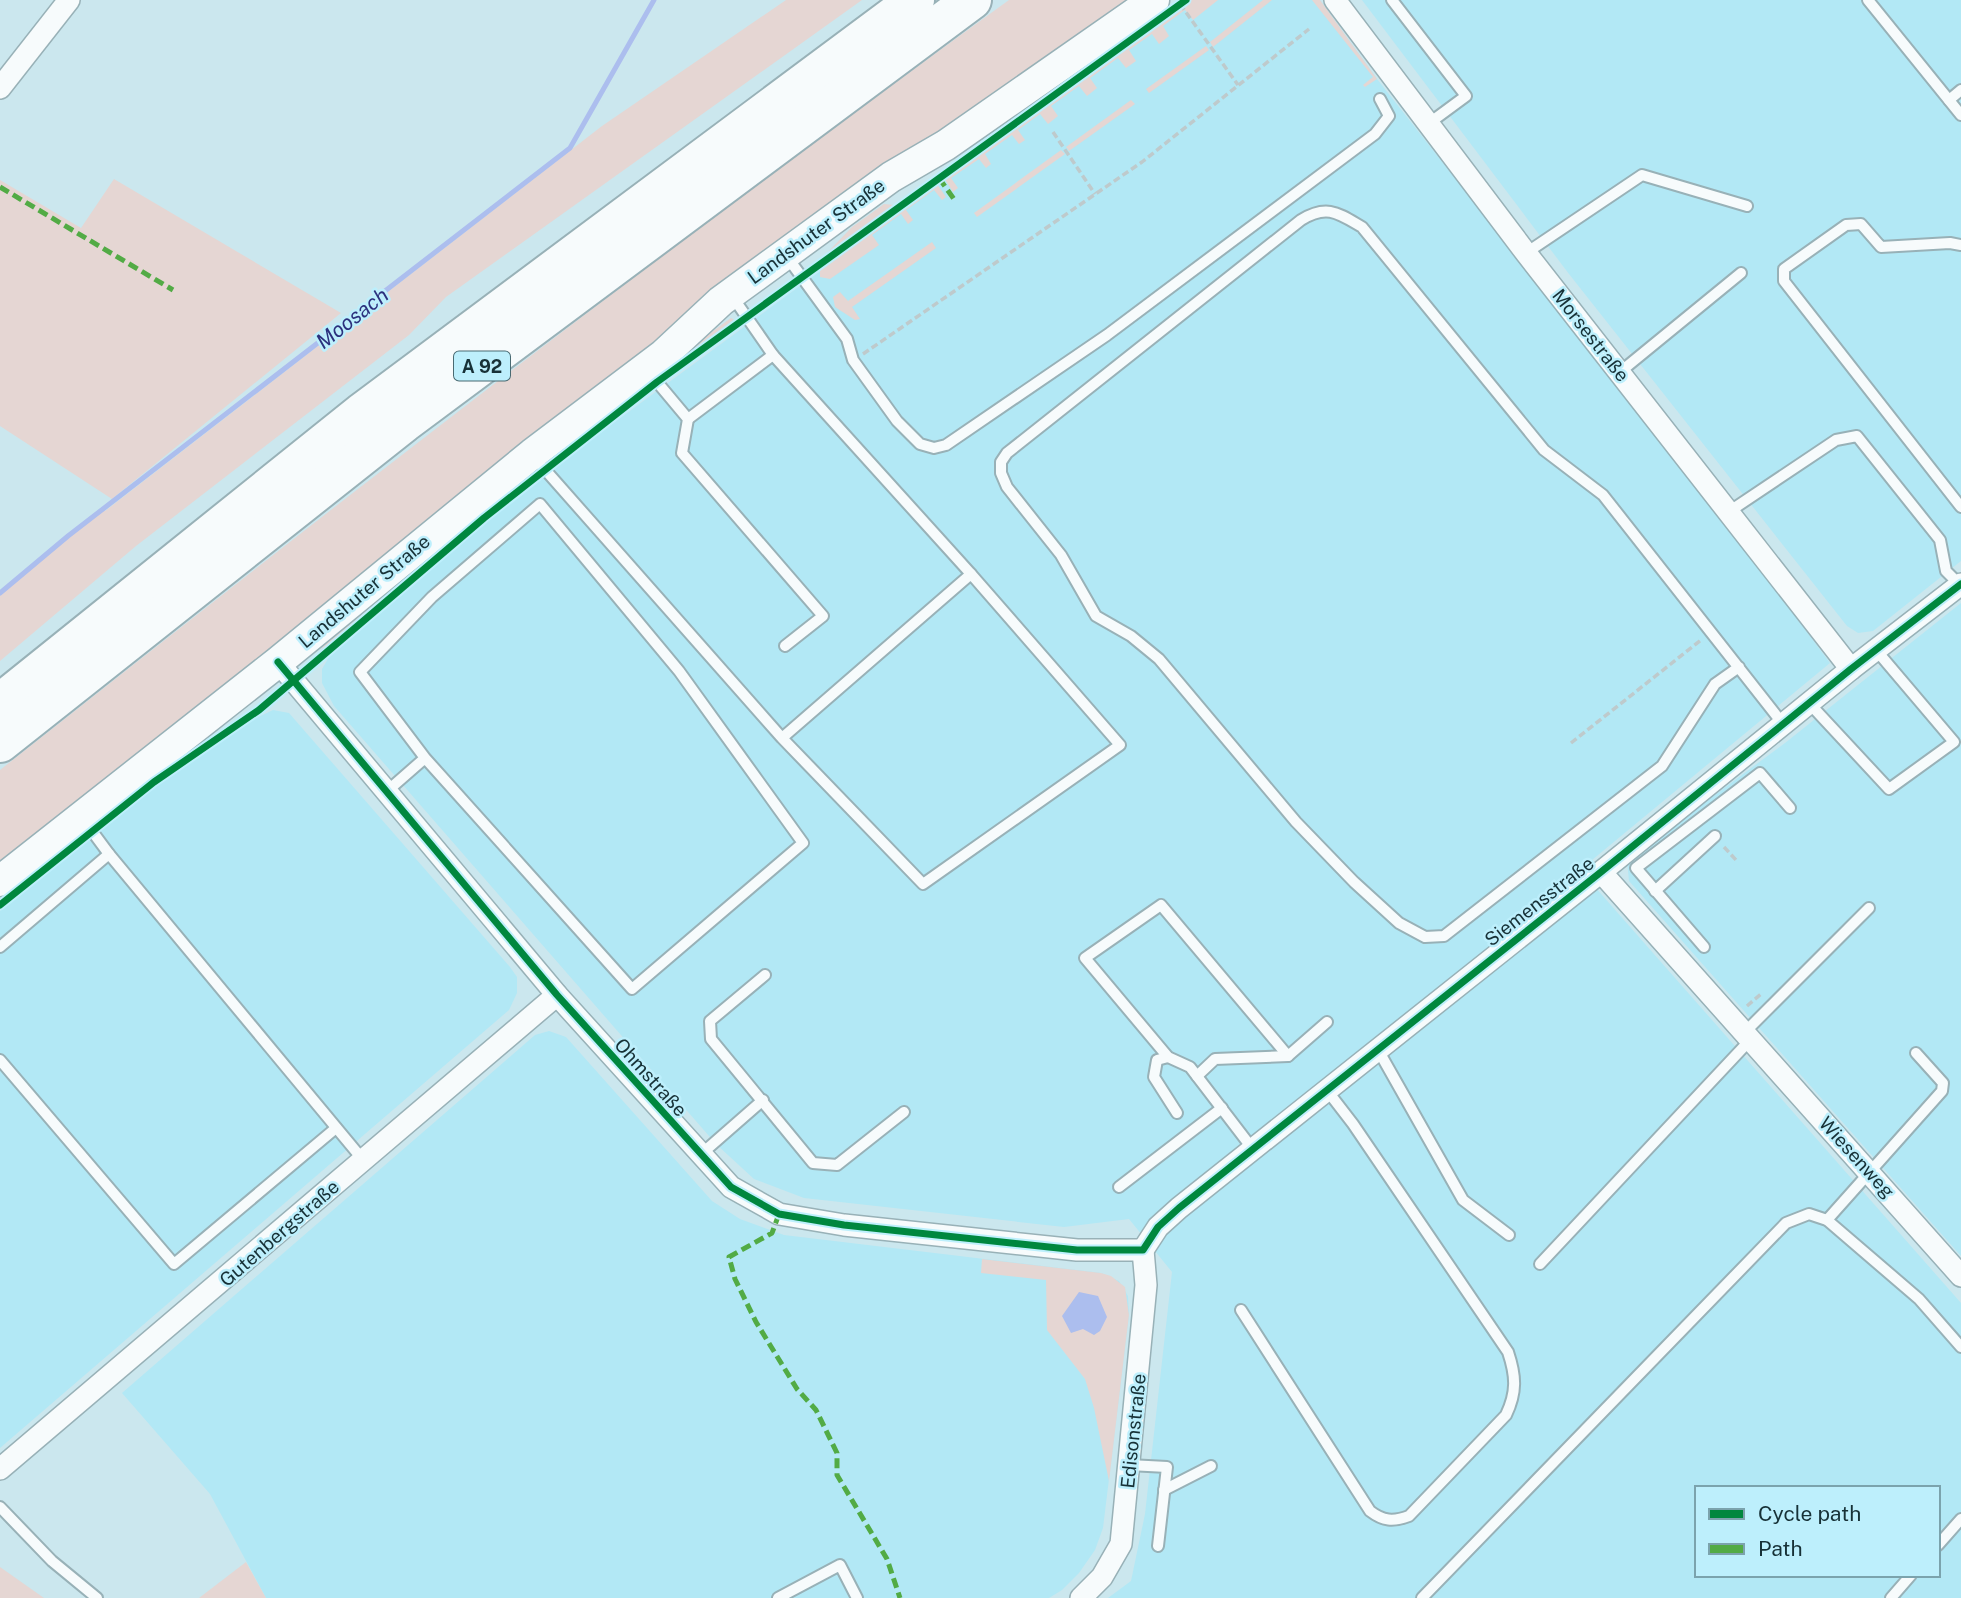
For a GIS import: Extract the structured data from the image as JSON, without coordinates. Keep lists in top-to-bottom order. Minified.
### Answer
{"streets":{"highway":["A 92"],"main road":["Landshuter Straße"],"street":["Morsestraße","Siemensstraße","Ohmstraße","Wiesenweg","Gutenbergstraße","Edisonstraße"]},"crossings":[["Landshuter Straße","Ohmstraße"],["Morsestraße","Siemensstraße"],["Siemensstraße","Ohmstraße"],["Siemensstraße","Wiesenweg"],["Siemensstraße","Edisonstraße"],["Ohmstraße","Gutenbergstraße"],["Ohmstraße","Edisonstraße"]],"water":["Moosach"],"legend":["Cycle path","Path"]}
